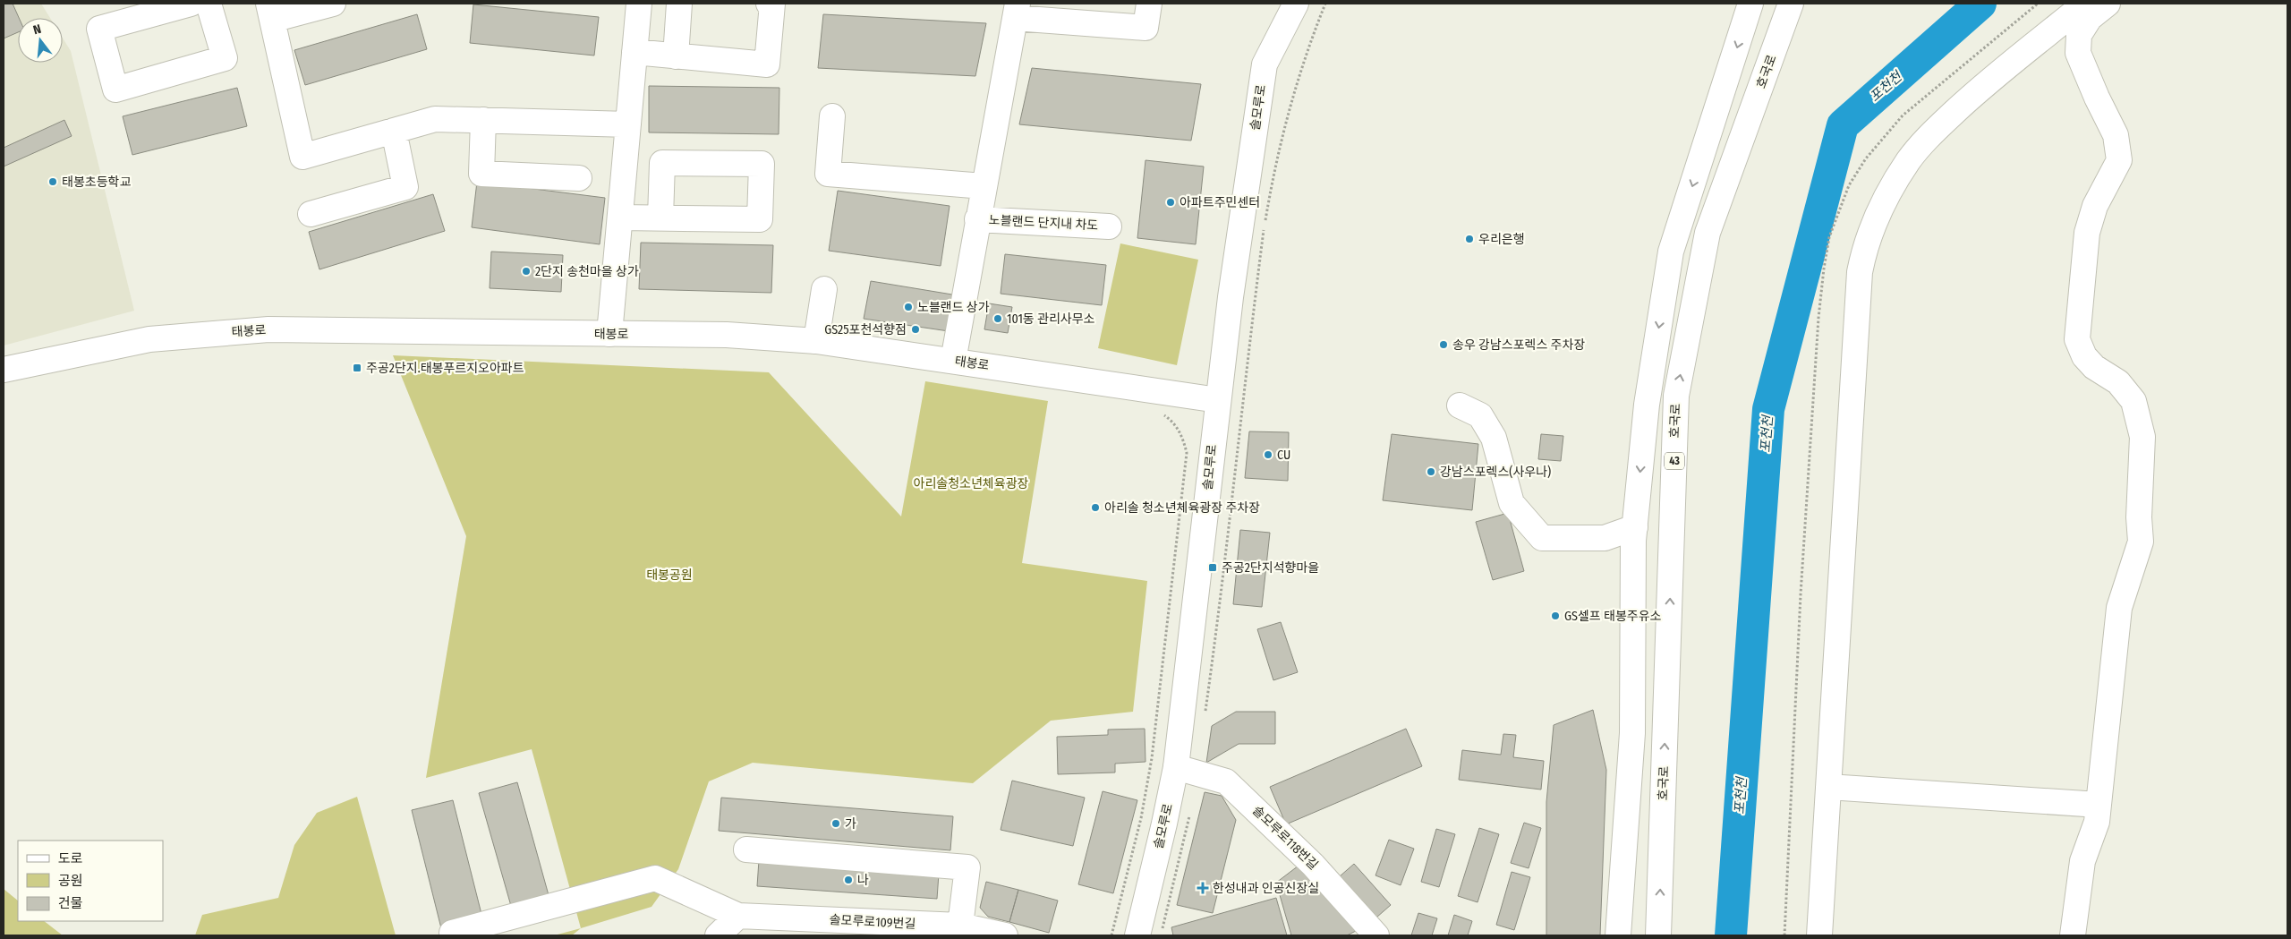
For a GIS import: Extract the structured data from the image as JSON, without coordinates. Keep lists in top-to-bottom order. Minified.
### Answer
{"streets":{"main road":["호국로","솔모루로","노블랜드 단지내 차도","태봉로","43","솔모루로118번길","솔모루로109번길"]},"crossings":[["솔모루로","태봉로"],["솔모루로","솔모루로118번길"]],"water":["포천천"],"parks":["아리솔청소년체육광장","태봉공원"],"places":{"other":["태봉초등학교","아파트주민센터","우리은행","2단지 송천마을 상가","노블랜드 상가","101동 관리사무소","GS25포천석향점","송우 강남스포렉스 주차장","CU","강남스포렉스(사우나)","아리솔 청소년체육광장 주차장","GS셀프 태봉주유소","가","나"],"transit":["주공2단지.태봉푸르지오아파트","주공2단지석향마을"],"health":["한성내과 인공신장실"]},"legend":["도로","공원","건물"],"north":"top"}
